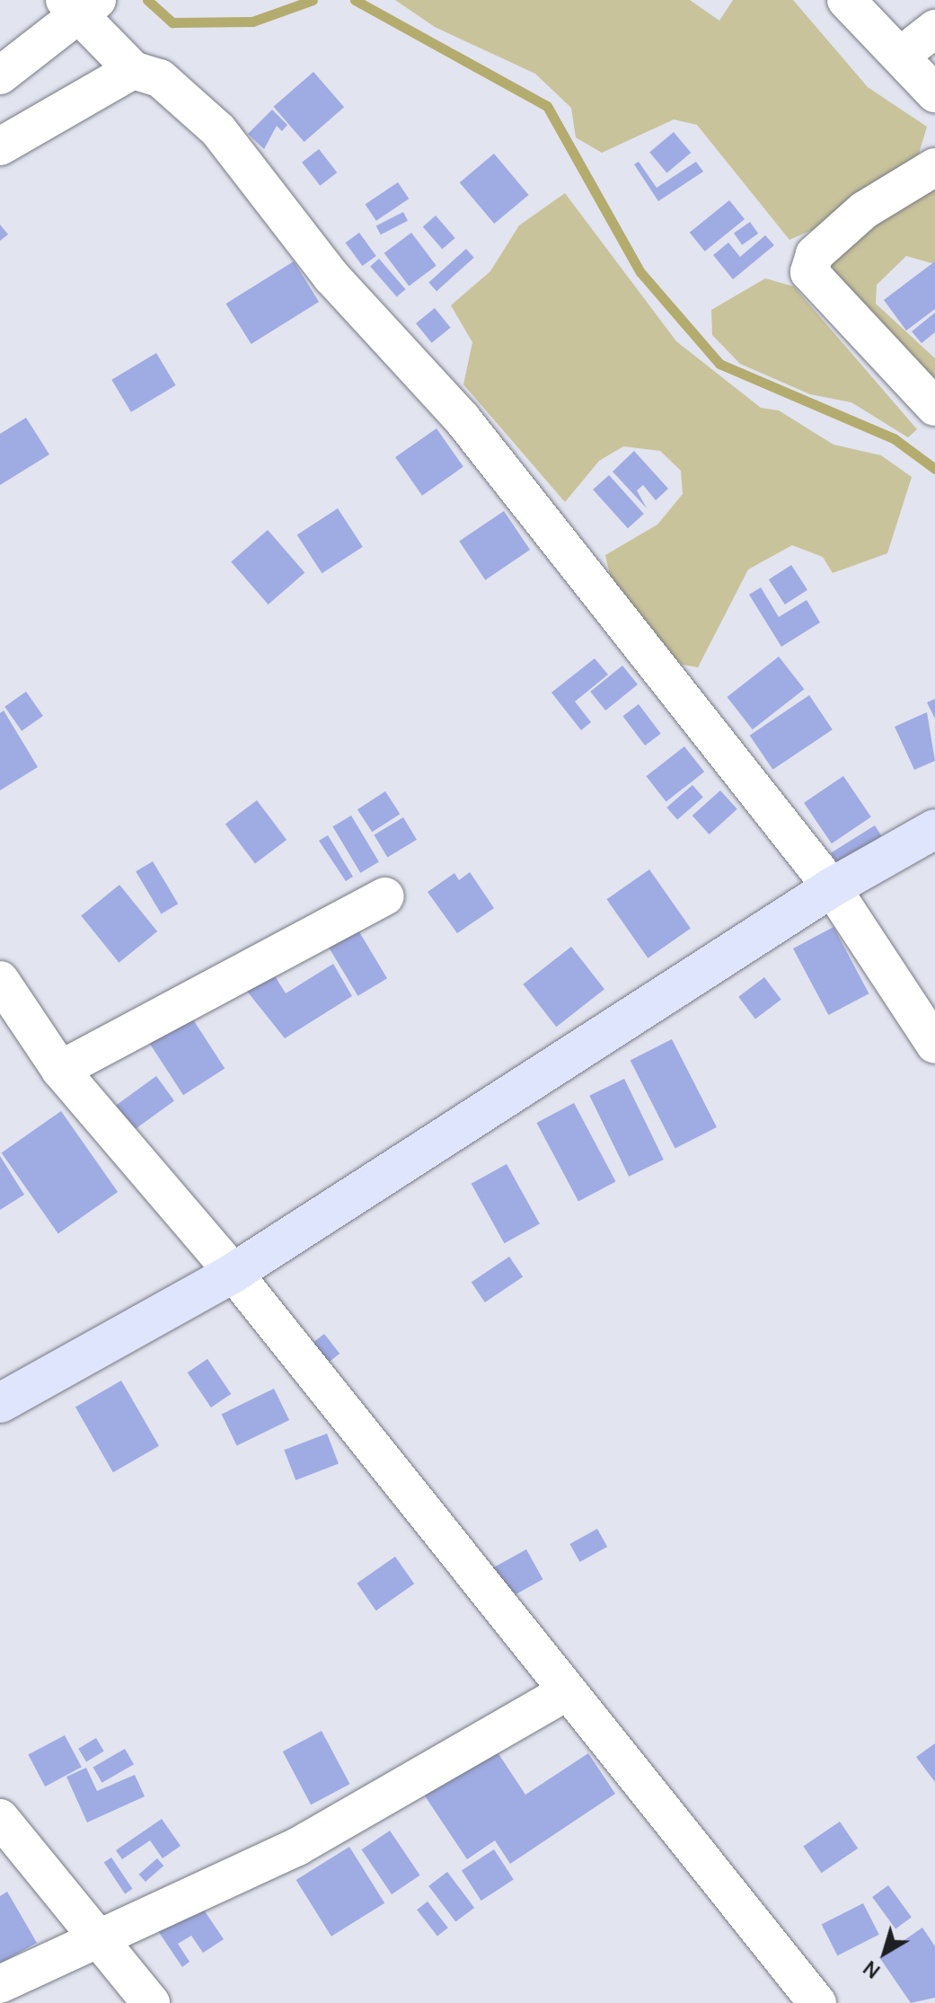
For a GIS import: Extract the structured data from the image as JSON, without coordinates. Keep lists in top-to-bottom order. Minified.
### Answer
{"north":"bottom left"}
